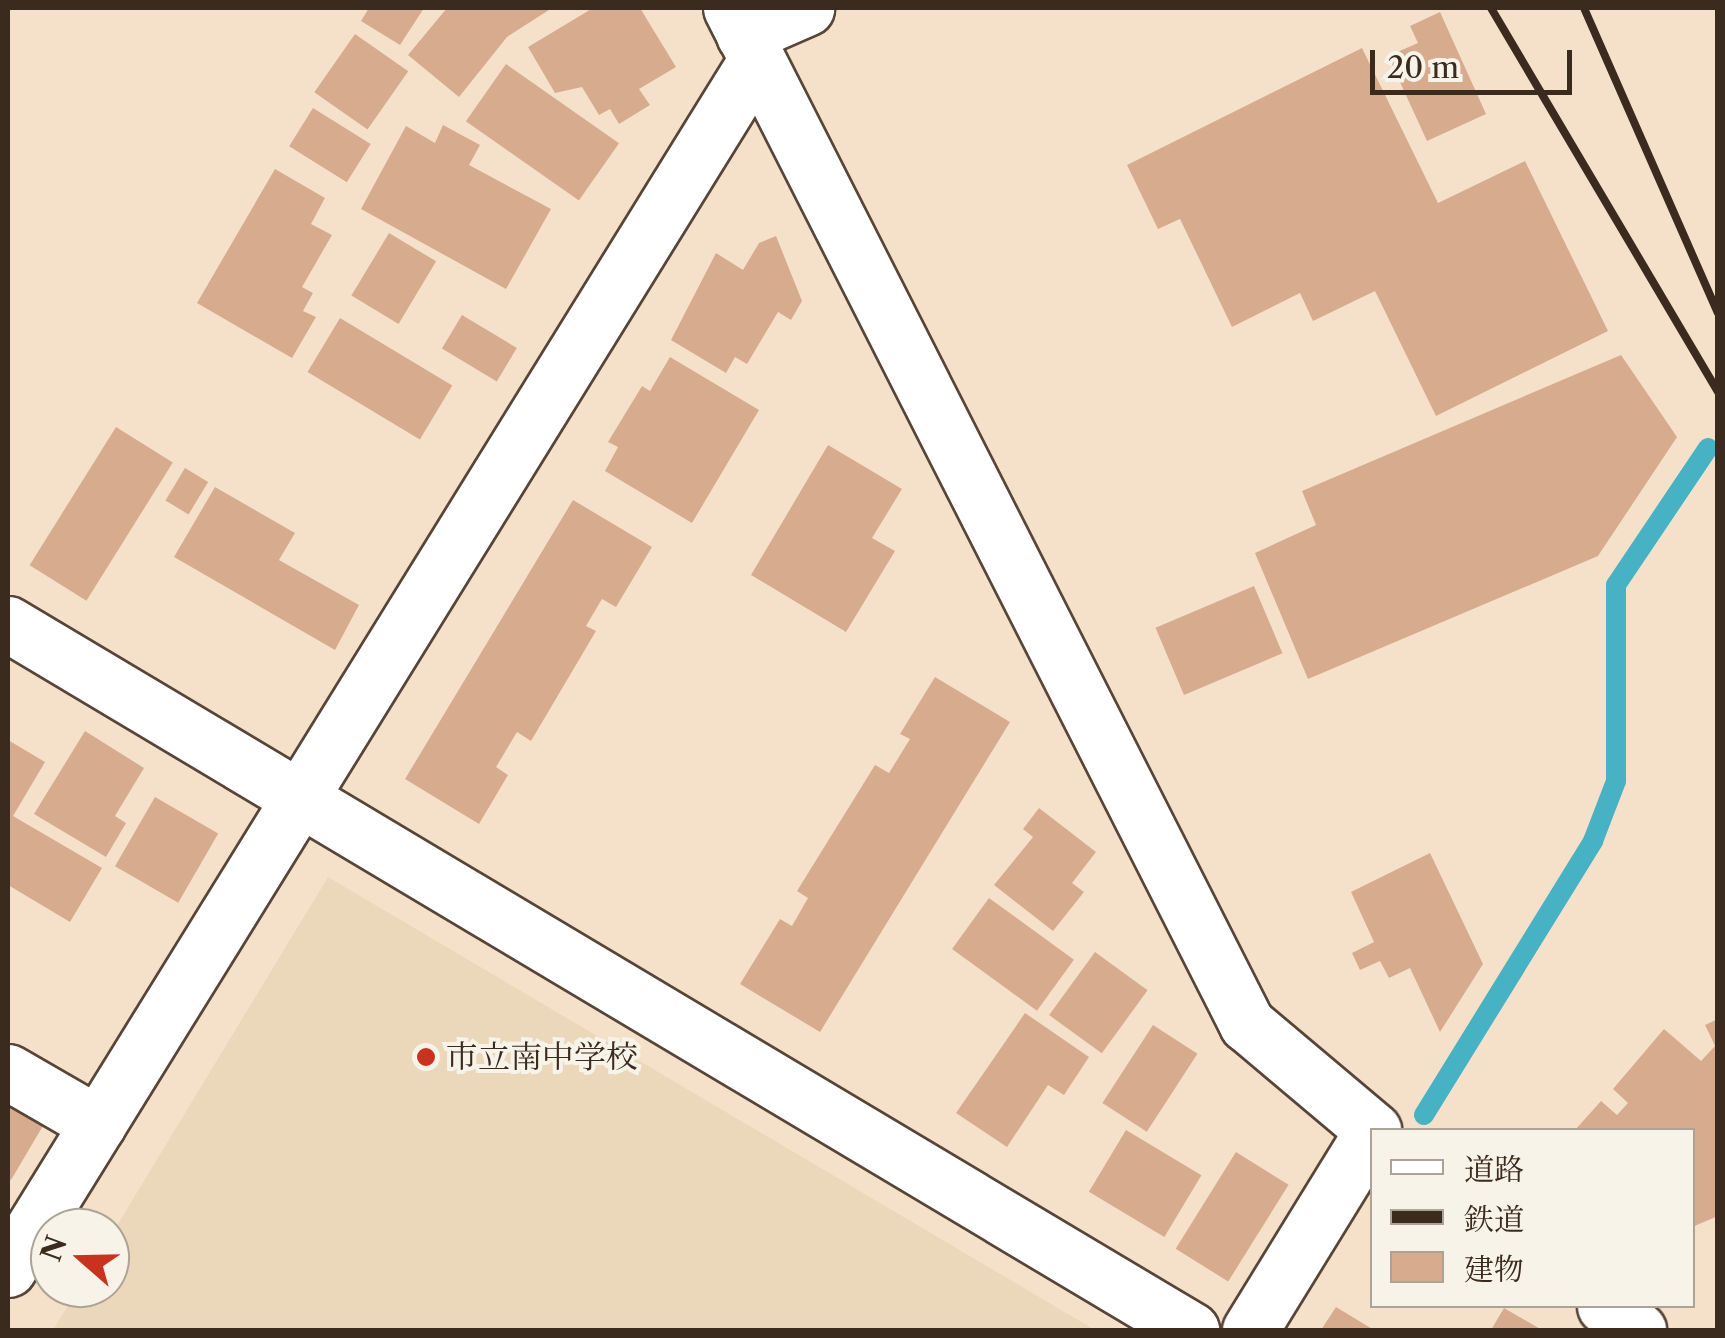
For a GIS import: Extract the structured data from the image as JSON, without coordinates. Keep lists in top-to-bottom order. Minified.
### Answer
{"places":["市立南中学校"],"legend":["道路","鉄道","建物"],"scale_bar":"20 m","north":"left"}
